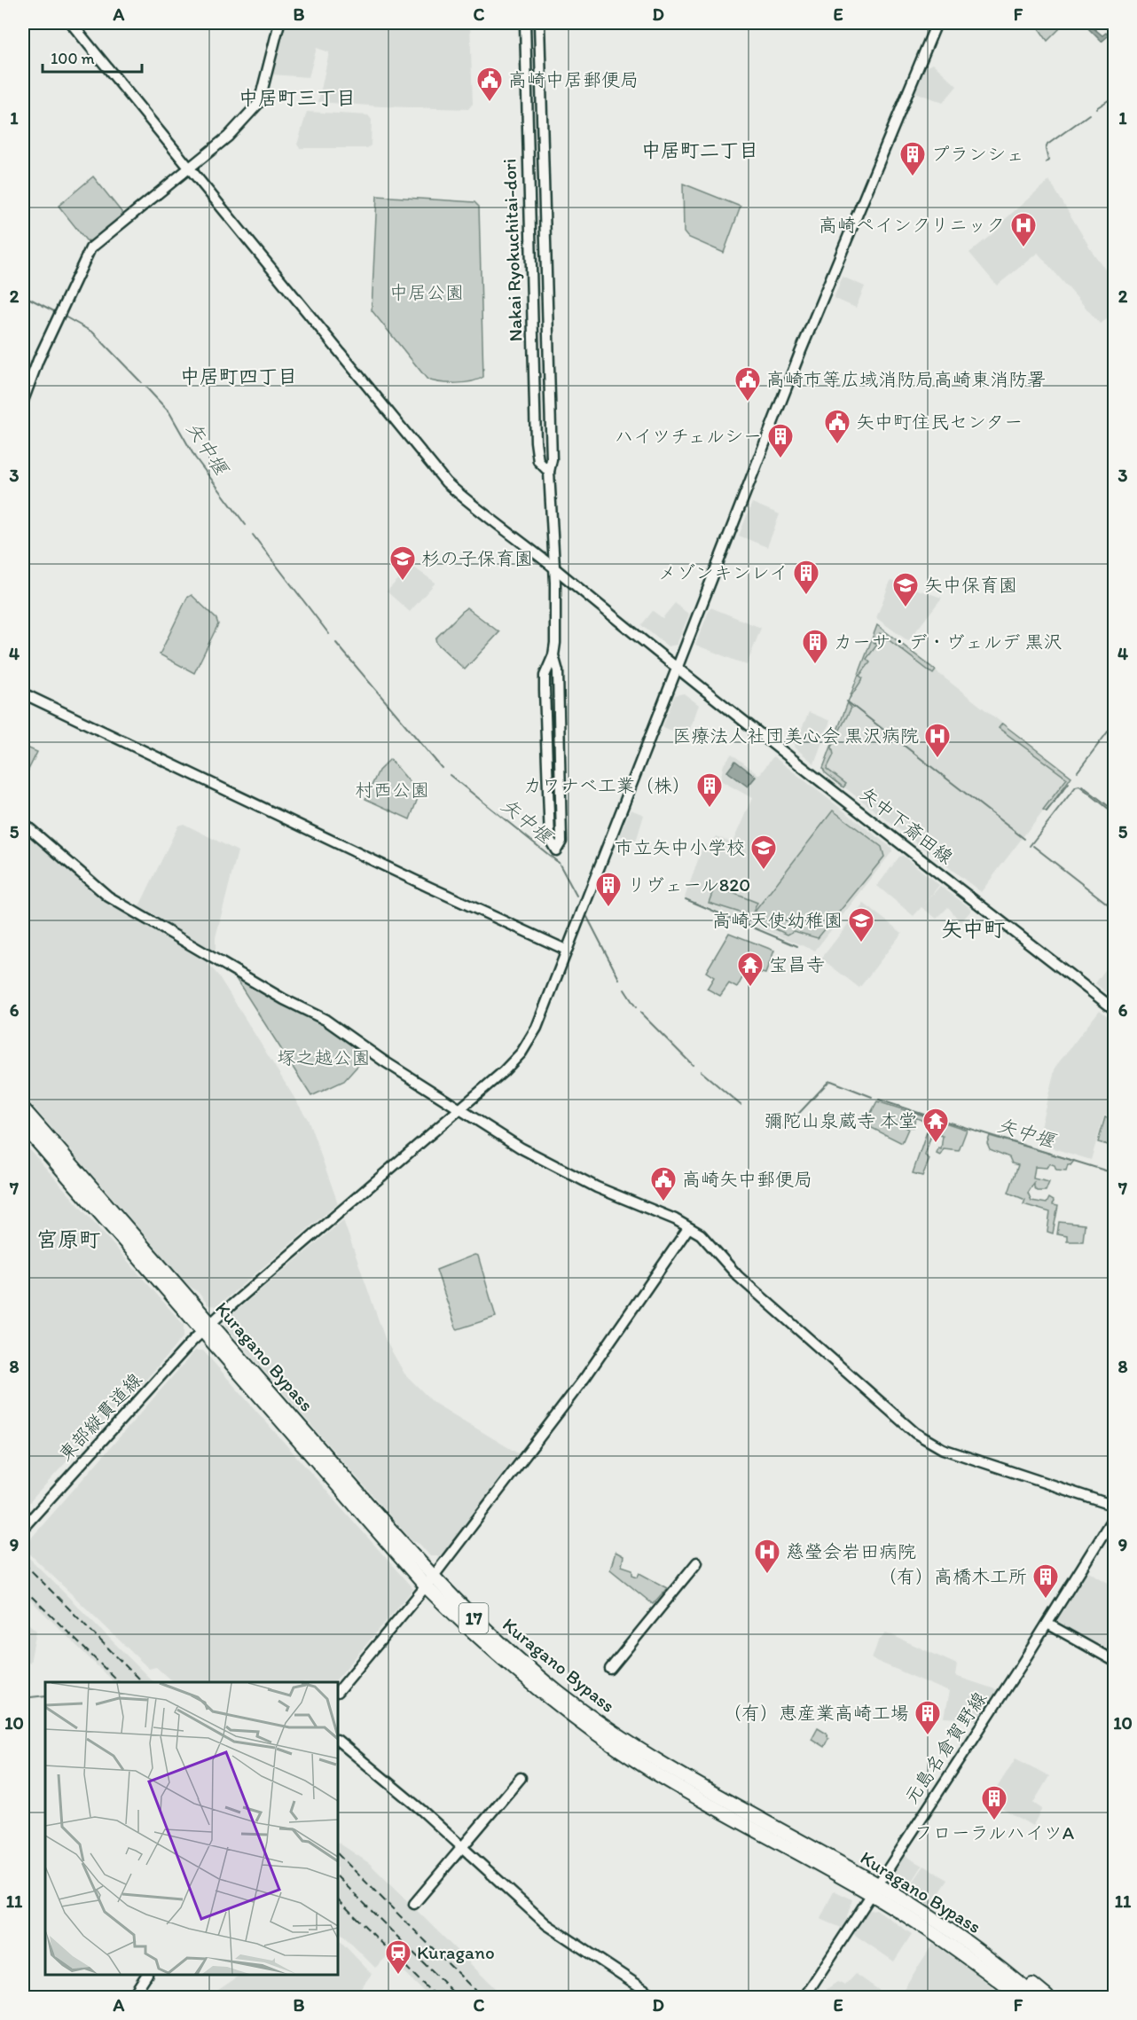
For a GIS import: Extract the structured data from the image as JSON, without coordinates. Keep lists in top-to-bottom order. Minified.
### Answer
{"streets":{"highway":["Kuragano Bypass","17"],"street":["Nakai Ryokuchitai-dori","矢中下斎田線","東部縦貫道線","元島名倉賀野線"]},"crossings":[["Nakai Ryokuchitai-dori","矢中下斎田線"],["矢中下斎田線","東部縦貫道線"],["Kuragano Bypass","東部縦貫道線"],["Kuragano Bypass","元島名倉賀野線"]],"districts":["中居町三丁目","中居町二丁目","中居町四丁目","矢中町","宮原町"],"water":["矢中堰"],"parks":["中居公園","村西公園","塚之越公園"],"places":{"public building":["高崎中居郵便局","高崎市等広域消防局高崎東消防署","矢中町住民センター","高崎矢中郵便局"],"building":["プランシェ","ハイツチェルシー","メゾンキンレイ","カーサ・デ・ヴェルデ 黒沢","カワナベ工業（株）","リヴェール820","（有）高橋木工所","（有）恵産業高崎工場","フローラルハイツA"],"hospital":["高崎ペインクリニック","医療法人社団美心会 黒沢病院","慈瑩会岩田病院"],"school or university":["杉の子保育園","矢中保育園","市立矢中小学校","高崎天使幼稚園"],"temple":["宝昌寺","彌陀山泉蔵寺 本堂"],"station":["Kuragano"]},"scale_bar":"100 m","grid":{"columns":["A","B","C","D","E","F"],"rows":["1","2","3","4","5","6","7","8","9","10","11"]}}
